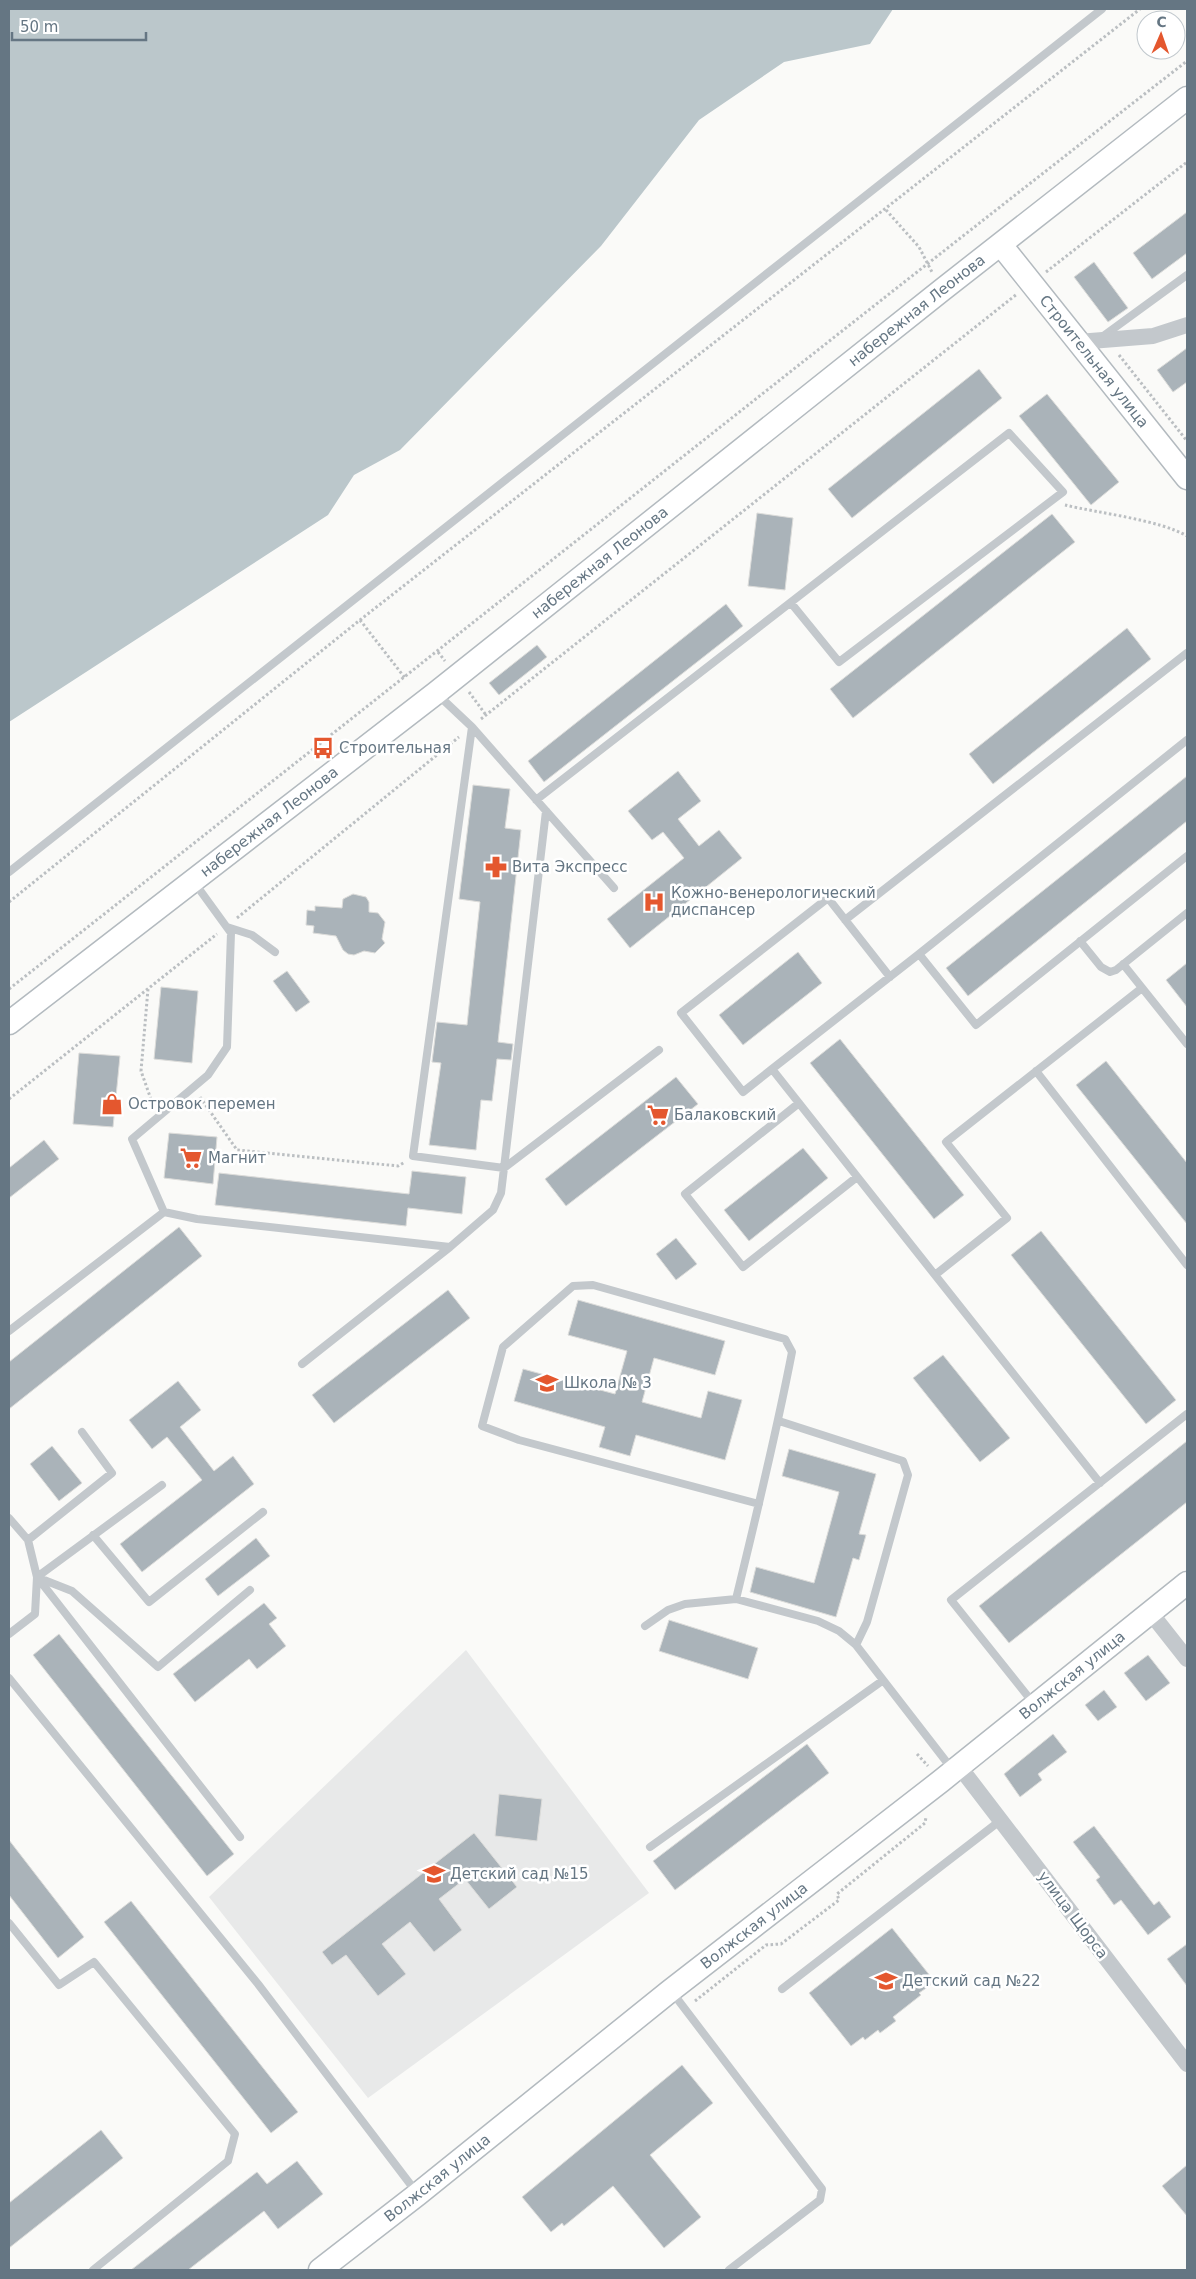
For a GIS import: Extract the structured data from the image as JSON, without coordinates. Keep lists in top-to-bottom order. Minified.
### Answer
{"streets":{"main road":["набережная Леонова","Строительная улица","Волжская улица"],"street":["улица Щорса"]},"crossings":[["набережная Леонова","Строительная улица"],["Волжская улица","улица Щорса"]],"places":{"bus stop":["Строительная"],"pharmacy":["Вита Экспресс"],"hospital":["Кожно-венерологический диспансер"],"shop":["Островок перемен"],"supermarket":["Балаковский","Магнит"],"school or university":["Школа № 3","Детский сад №15","Детский сад №22"]},"scale_bar":"50 m","north":"top"}
